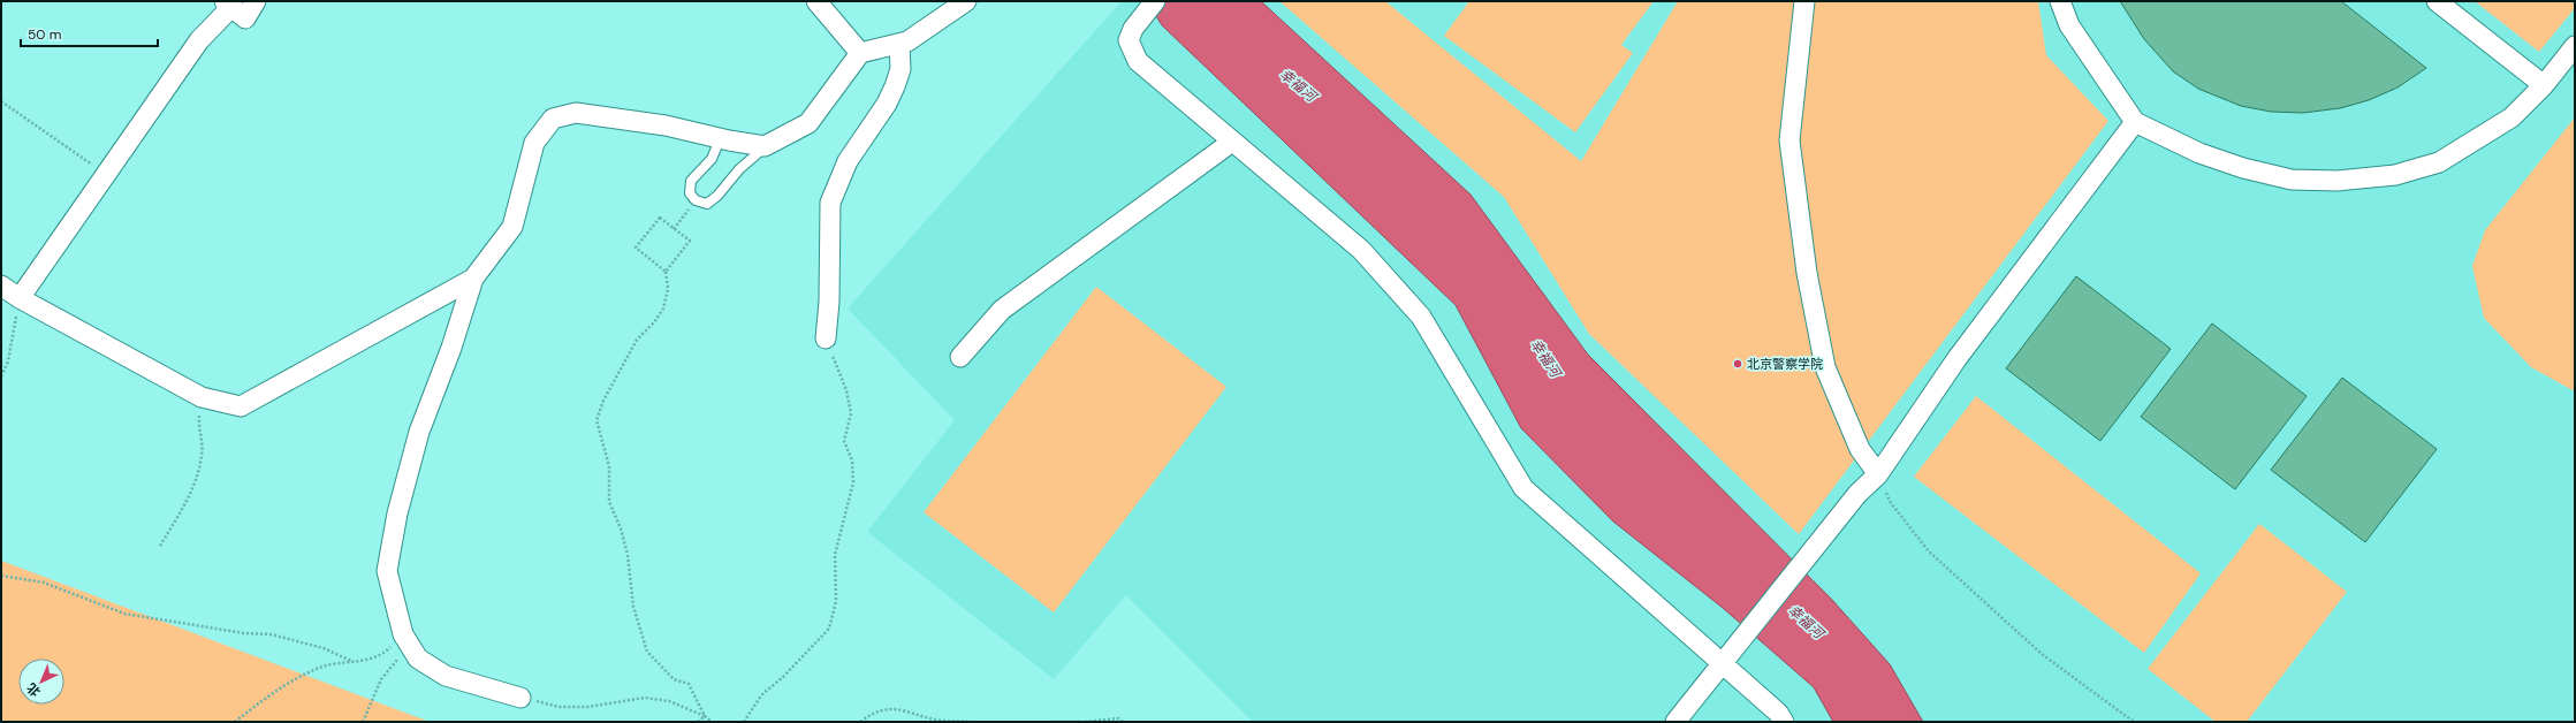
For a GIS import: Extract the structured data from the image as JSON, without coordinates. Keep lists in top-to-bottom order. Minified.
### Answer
{"water":["幸福河"],"places":["北京警察学院"],"scale_bar":"50 m","north":"bottom left"}
